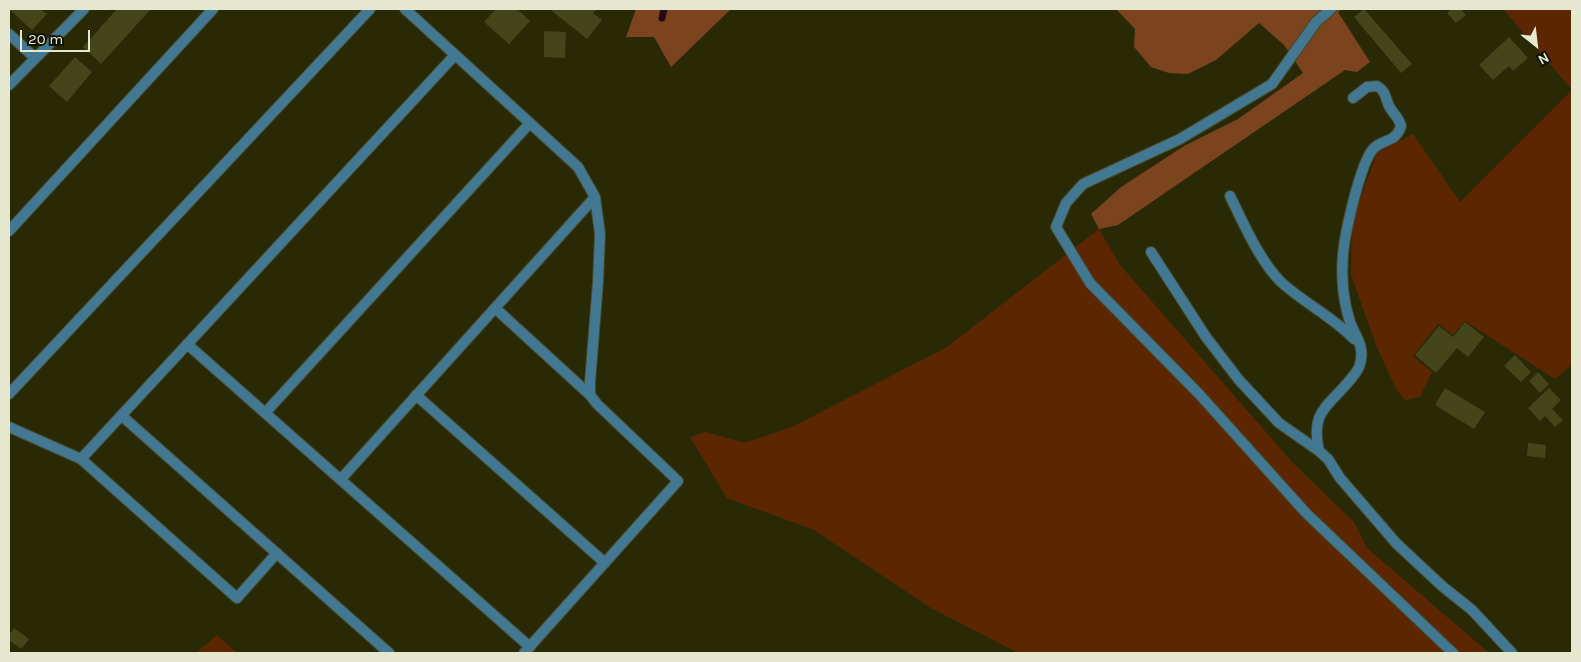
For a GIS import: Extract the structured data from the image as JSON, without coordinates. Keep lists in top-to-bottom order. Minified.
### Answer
{"scale_bar":"20 m","north":"bottom right"}
